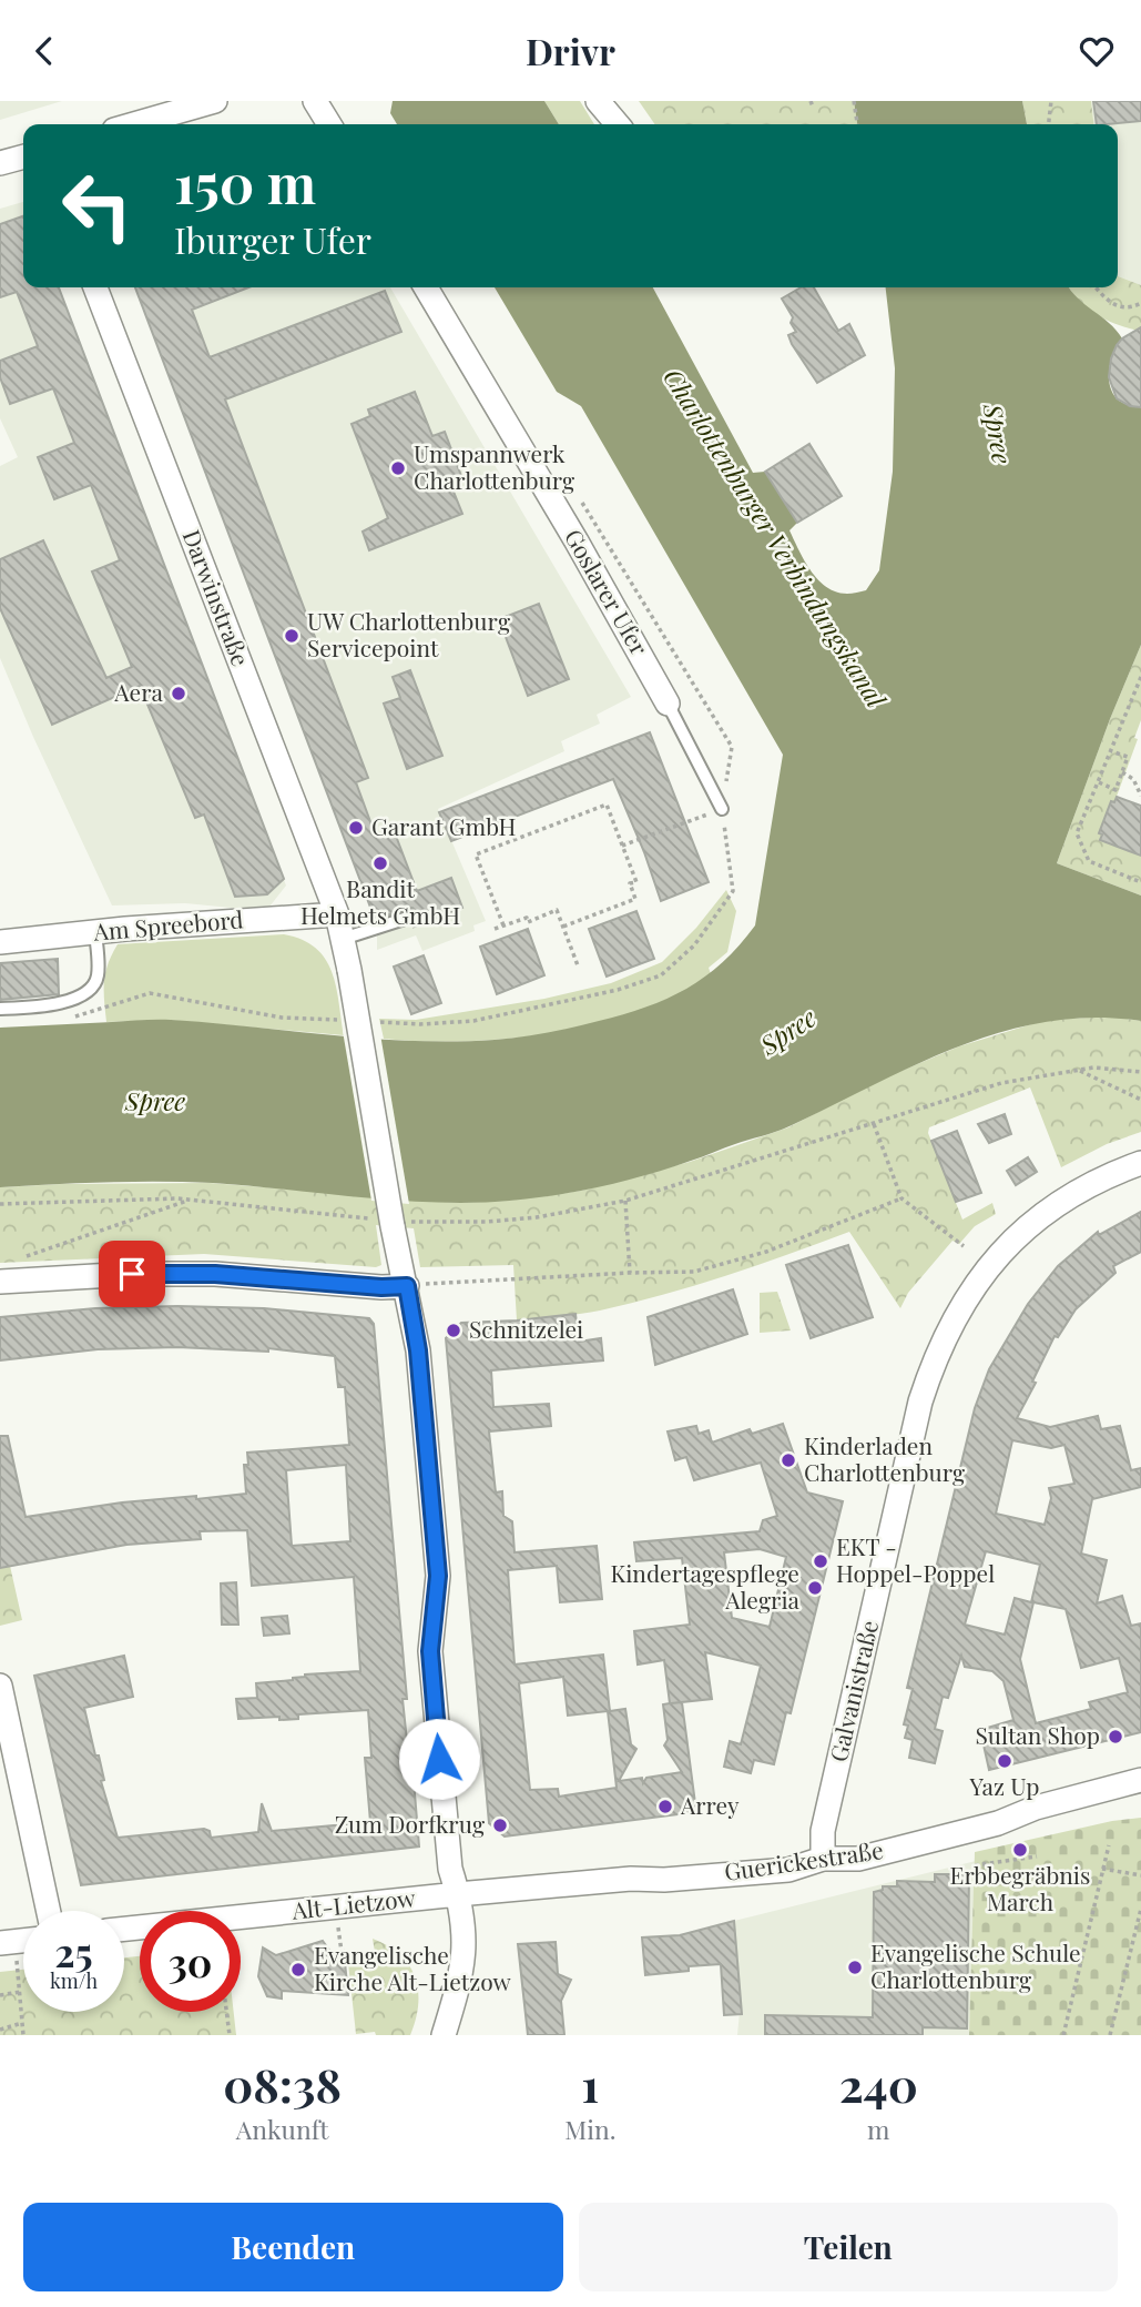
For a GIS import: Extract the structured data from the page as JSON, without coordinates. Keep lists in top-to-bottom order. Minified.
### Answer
{"streets":{"street":["Goslarer Ufer","Darwinstraße","Am Spreebord","Galvanistraße","Guerickestraße","Alt-Lietzow"]},"crossings":[["Darwinstraße","Am Spreebord"],["Darwinstraße","Guerickestraße"],["Darwinstraße","Alt-Lietzow"],["Galvanistraße","Guerickestraße"],["Guerickestraße","Alt-Lietzow"]],"water":["Spree","Charlottenburger Verbindungskanal"],"places":["Umspannwerk Charlottenburg","UW Charlottenburg Servicepoint","Aera","Garant GmbH","Bandit Helmets GmbH","Schnitzelei","Kinderladen Charlottenburg","EKT - Hoppel-Poppel","Kindertagespflege Alegria","Sultan Shop","Yaz Up","Arrey","Zum Dorfkrug","Erbbegräbnis March","Evangelische Schule Charlottenburg","Evangelische Kirche Alt-Lietzow"],"page":{"header":"Drivr","turn":["150 m","Iburger Ufer"],"speed":"25 km/h","limit":"30","eta":["08:38","Ankunft","1","Min.","240","m"],"buttons":["Beenden","Teilen"]}}
